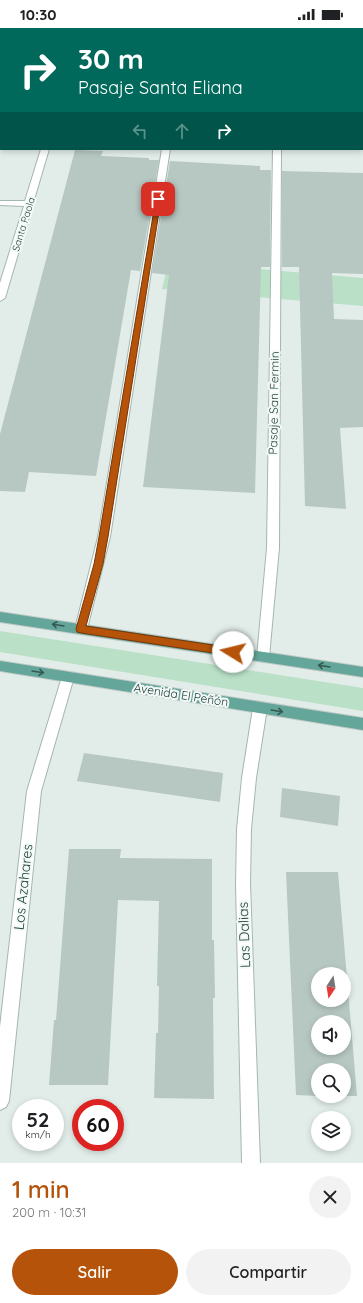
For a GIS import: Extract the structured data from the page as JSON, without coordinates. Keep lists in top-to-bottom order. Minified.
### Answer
{"streets":{"main road":["Avenida El Peñón"],"street":["Santa Paola","Pasaje San Fermin","Los Azahares","Las Dalias"]},"crossings":[["Avenida El Peñón","Los Azahares"],["Avenida El Peñón","Las Dalias"]],"north":"bottom","page":{"status":"10:30","turn":["30 m","Pasaje Santa Eliana"],"speed":"52 km/h","limit":"60","heading":["1 min","200 m · 10:31"],"buttons":["Salir","Compartir"]}}
